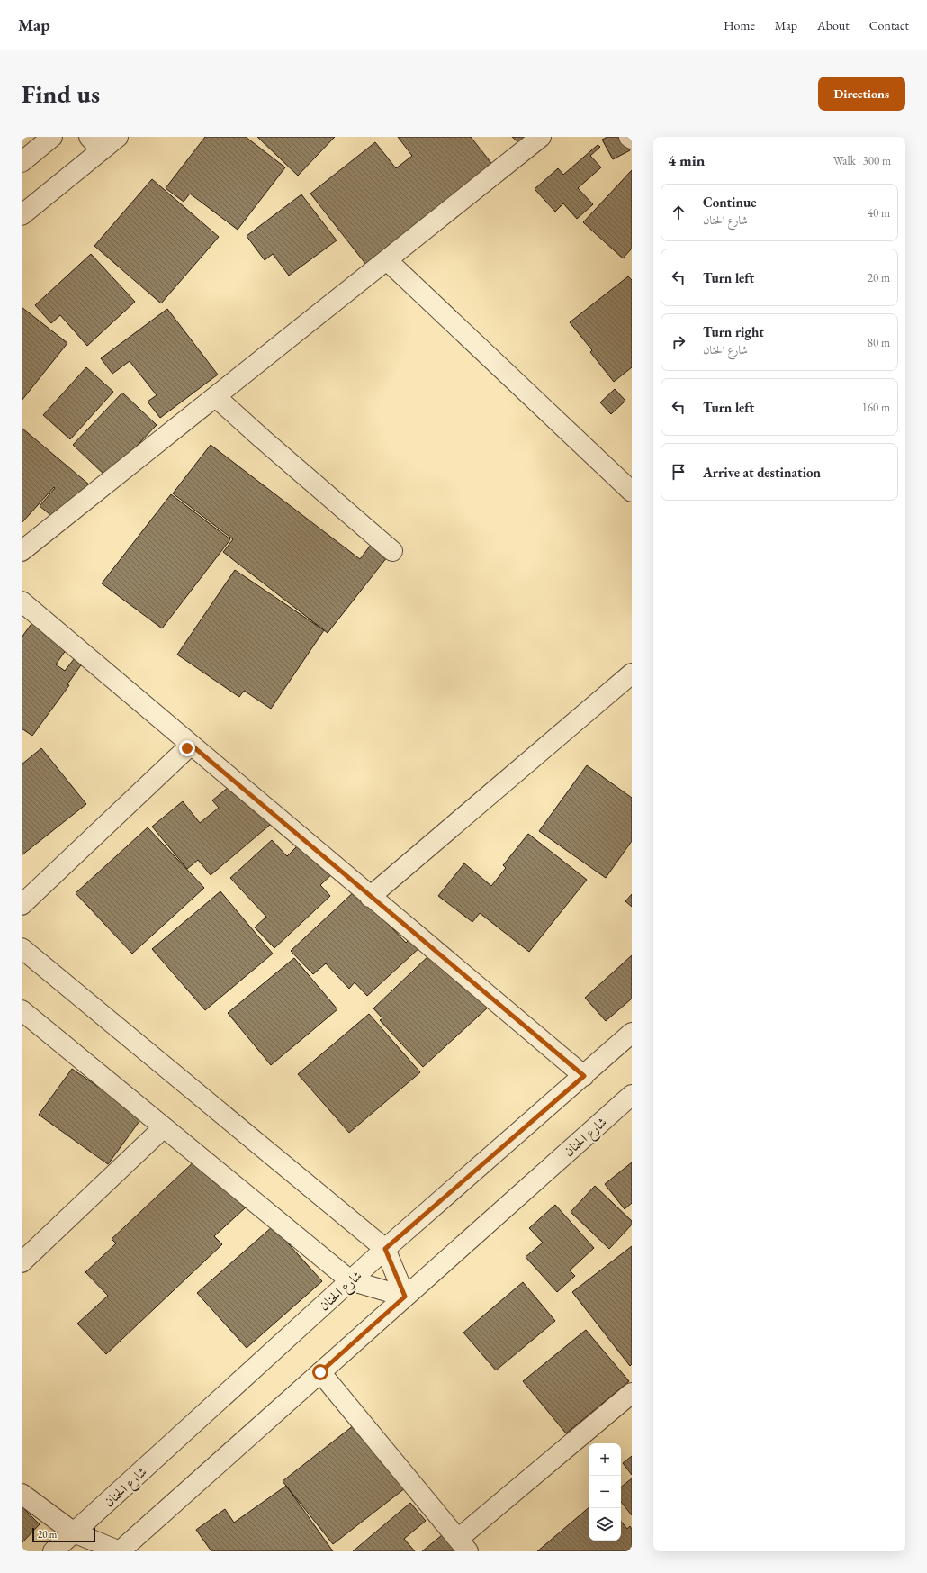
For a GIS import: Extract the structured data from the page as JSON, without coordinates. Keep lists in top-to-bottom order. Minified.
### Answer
{"streets":{"street":["شارع الحنان"]},"scale_bar":"20 m","page":{"header":"Map","nav":["Home","Map","About","Contact"],"buttons":"Directions","title":"Find us","heading":["4 min","Walk · 300 m"],"list":[["Continue","شارع الحنان","40 m"],["Turn left","20 m"],["Turn right","شارع الحنان","80 m"],["Turn left","160 m"],"Arrive at destination"],"map_buttons":["+","−"],"scale":"20 m"}}
